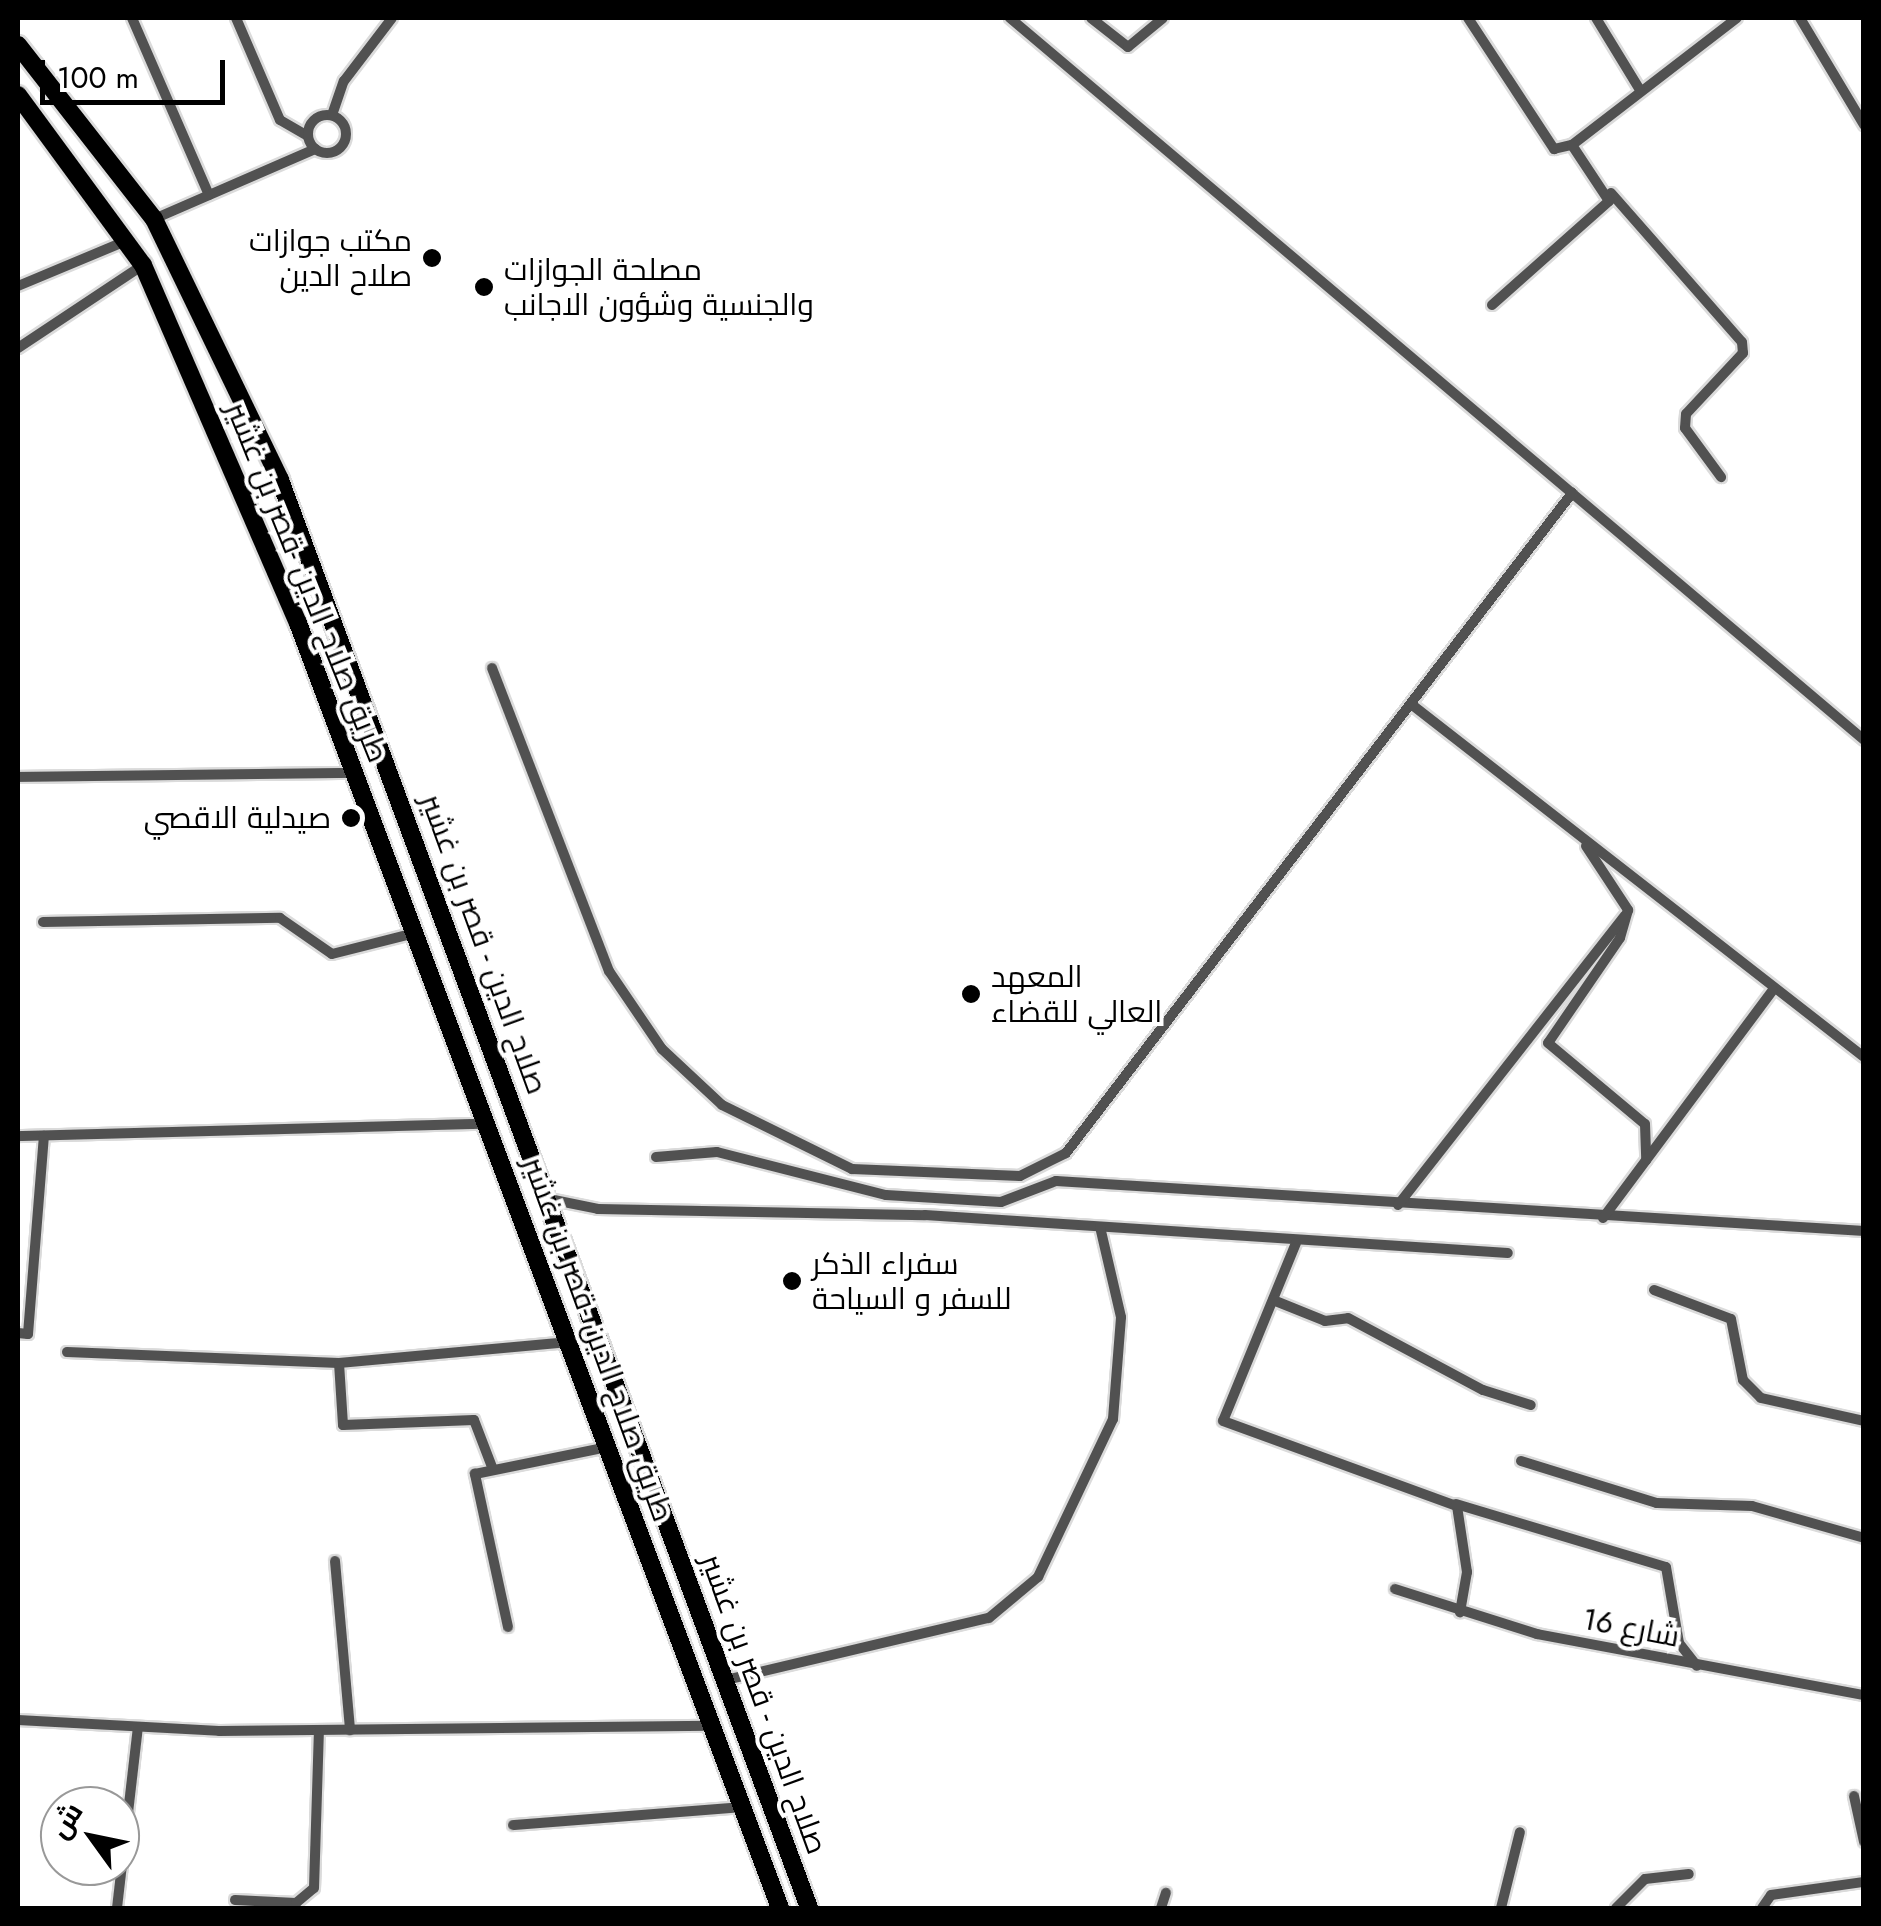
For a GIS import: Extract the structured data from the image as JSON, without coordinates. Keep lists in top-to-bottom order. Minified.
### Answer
{"streets":{"highway":["طريق صلاح الدين -قصر بن غشير","صلاح الدين - قصر بن غشير"],"street":["شارع 16"]},"places":["مكتب جوازات صلاح الدين","مصلحة الجوازات والجنسية وشؤون الاجانب","صيدلية الاقصي","المعهد العالي للقضاء","سفراء الذكر للسفر و السياحة"],"scale_bar":"100 m","north":"top left"}
